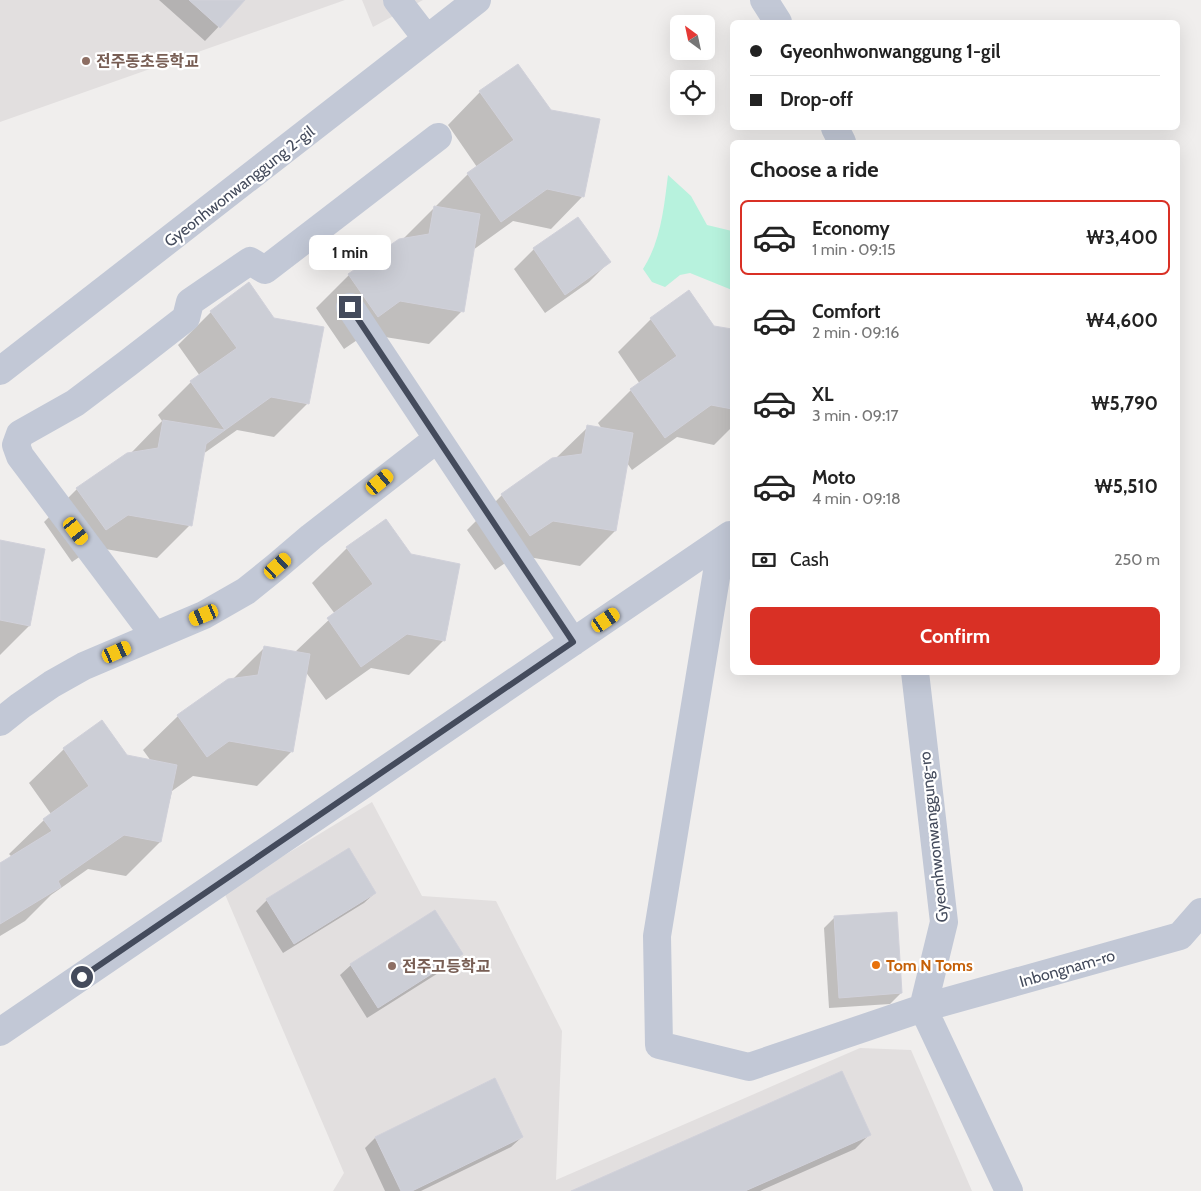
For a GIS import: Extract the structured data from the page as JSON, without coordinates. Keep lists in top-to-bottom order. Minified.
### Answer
{"streets":{"street":["Gyeonhwonwanggung 2-gil","Gyeonhwonwanggung-ro","Inbongnam-ro"]},"crossings":[["Gyeonhwonwanggung-ro","Inbongnam-ro"]],"places":["전주동초등학교","Tom N Toms","전주고등학교"],"north":"top left","page":{"banner":["Gyeonhwonwanggung 1-gil","Drop-off"],"heading":"Choose a ride","list":[{"name":"Economy","note":"1 min · 09:15","value":"₩3,400"},{"name":"Comfort","note":"2 min · 09:16","value":"₩4,600"},{"name":"XL","note":"3 min · 09:17","value":"₩5,790"},{"name":"Moto","note":"4 min · 09:18","value":"₩5,510"}],"bubble":"1 min","pay":["Cash","250 m"],"buttons":"Confirm"}}
